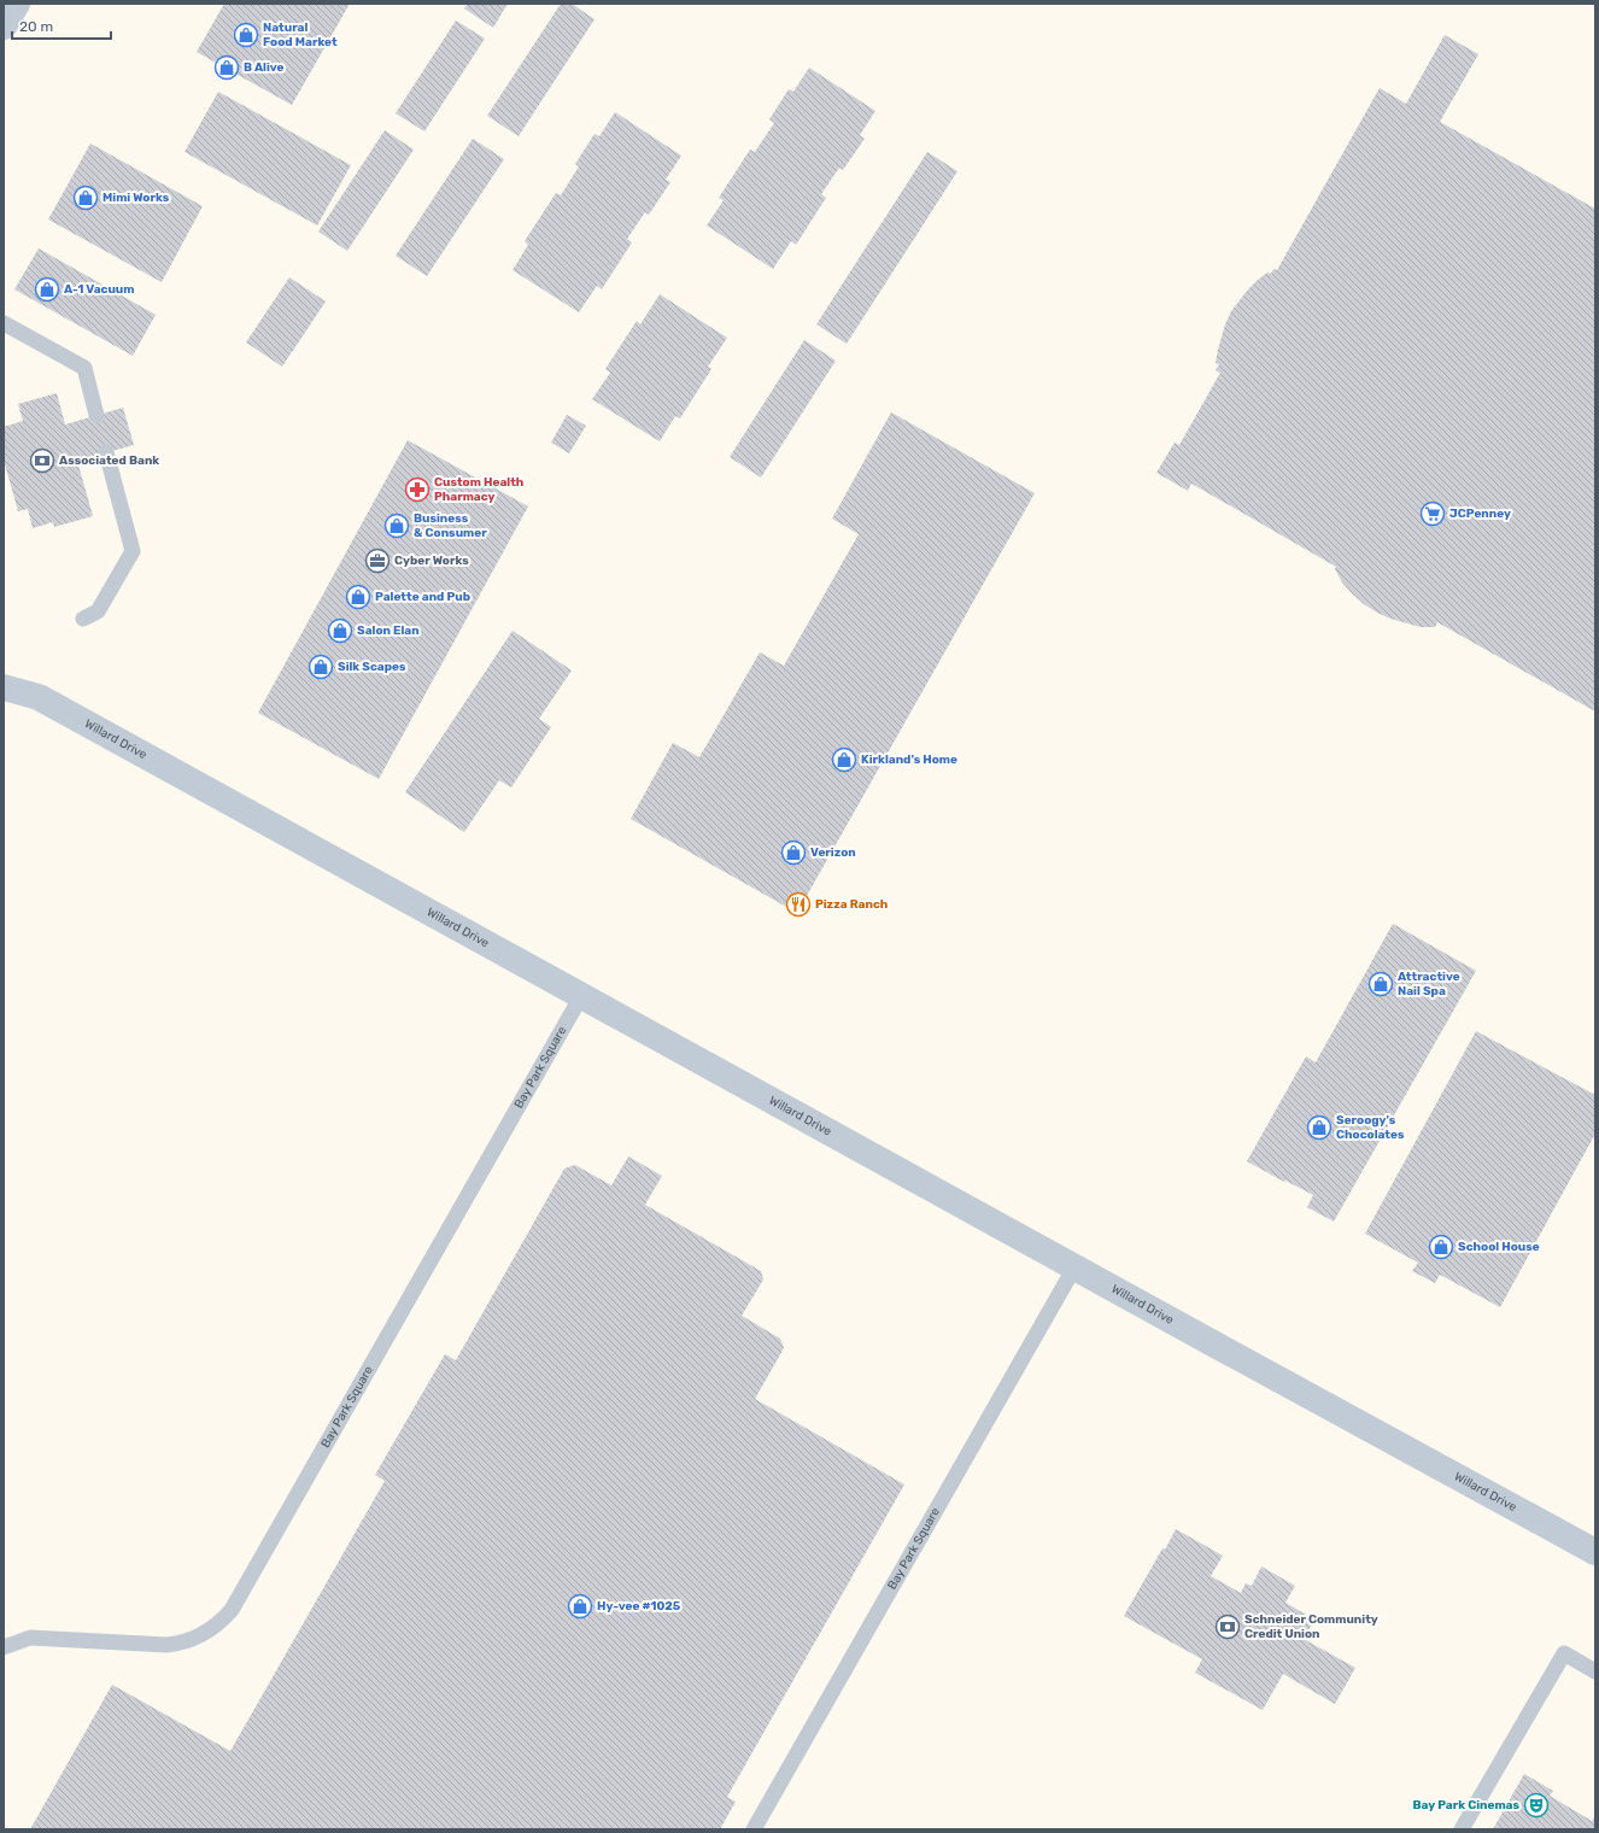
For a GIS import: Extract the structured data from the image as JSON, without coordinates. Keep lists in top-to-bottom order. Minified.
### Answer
{"streets":{"street":["Willard Drive"],"lane":["Bay Park Square"]},"crossings":[["Willard Drive","Bay Park Square"]],"places":{"shop":["Natural Food Market","B Alive","Mimi Works","A-1 Vacuum","Business & Consumer","Palette and Pub","Salon Elan","Silk Scapes","Kirkland's Home","Verizon","Attractive Nail Spa","Seroogy's Chocolates","School House","Hy-vee #1025"],"bank":["Associated Bank","Schneider Community Credit Union"],"pharmacy":["Custom Health Pharmacy"],"supermarket":["JCPenney"],"office":["Cyber Works"],"restaurant":["Pizza Ranch"],"theatre":["Bay Park Cinemas"]},"scale_bar":"20 m"}
